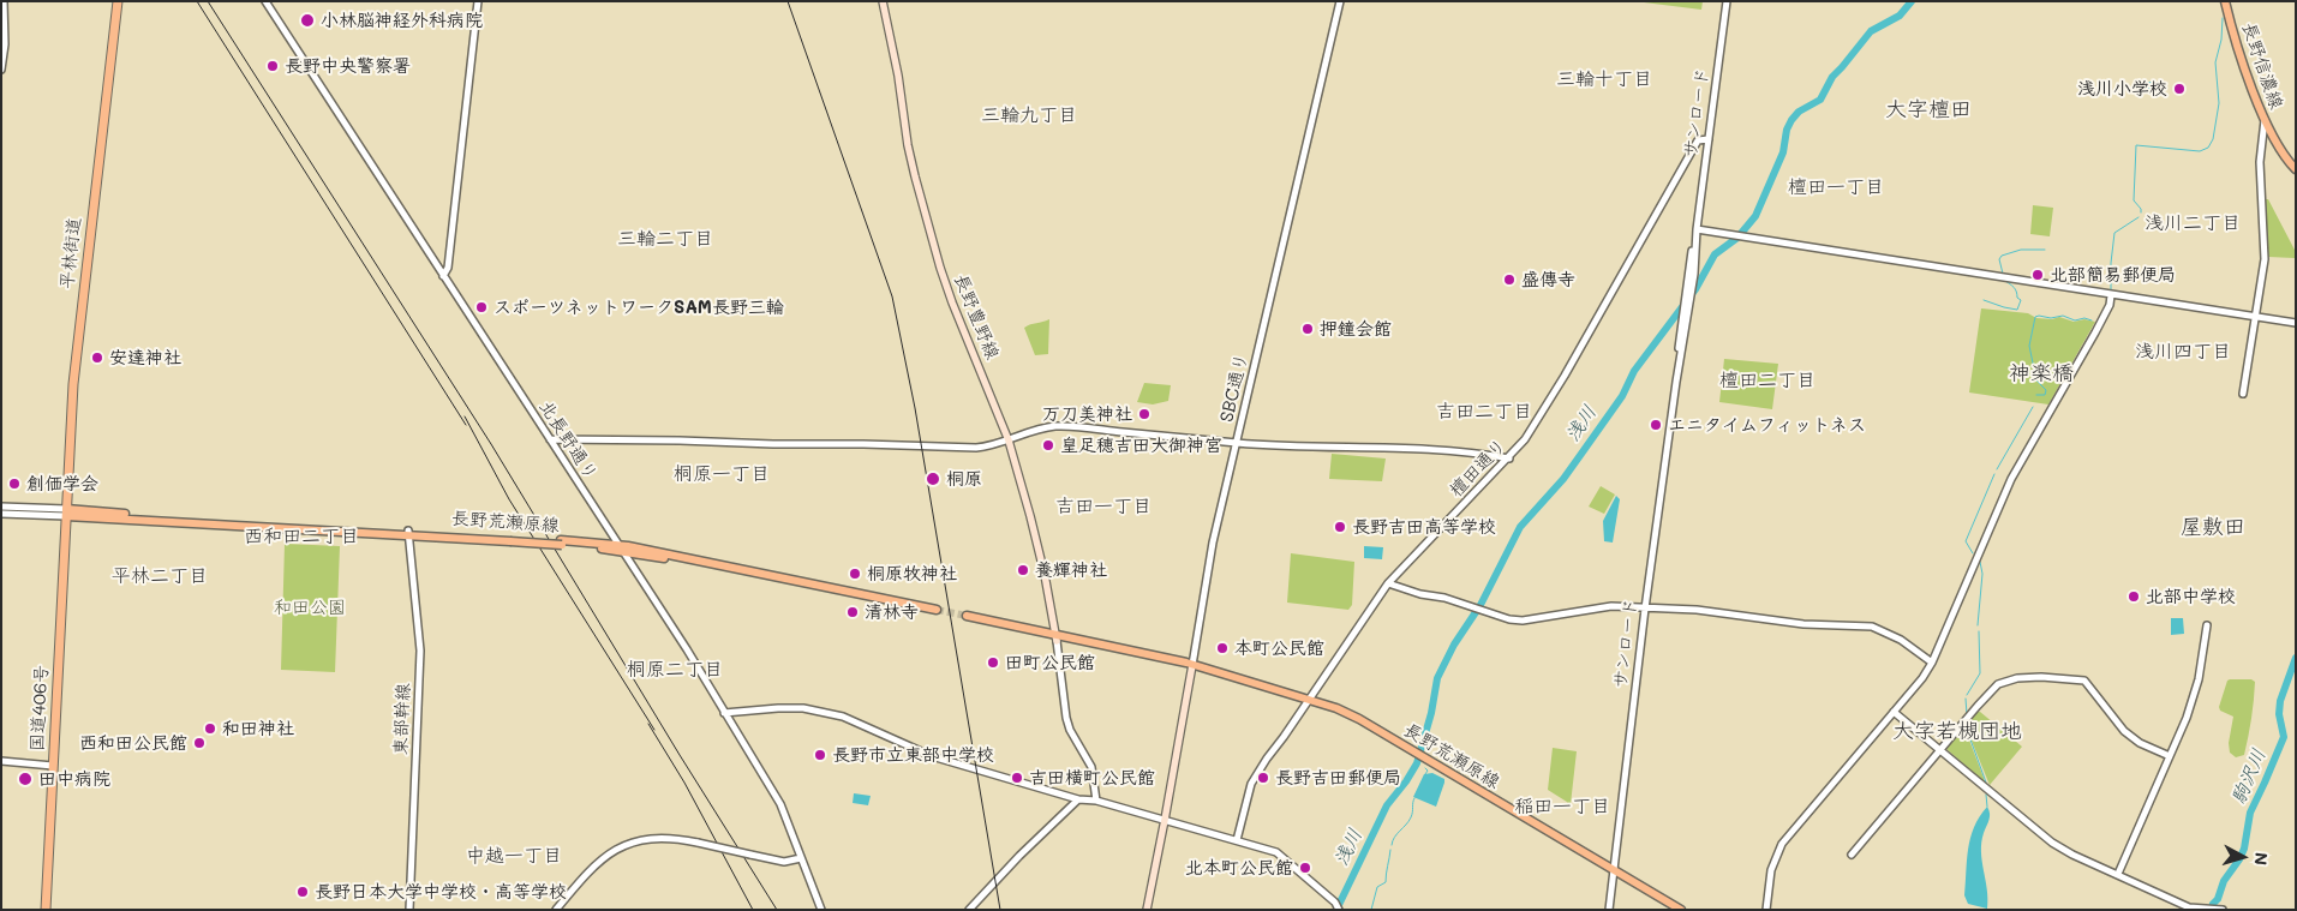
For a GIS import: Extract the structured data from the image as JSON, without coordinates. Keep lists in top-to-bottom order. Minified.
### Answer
{"streets":{"highway":["平林街道","国道406号"],"main road":["長野信濃線","長野豊野線","SBC通り","長野荒瀬原線"],"street":["サンロード","北長野通り","檀田通り","東部幹線"]},"crossings":[["サンロード","檀田通り"],["サンロード","長野荒瀬原線"],["平林街道","長野荒瀬原線"],["平林街道","国道406号"],["長野豊野線","長野荒瀬原線"],["SBC通り","長野荒瀬原線"],["北長野通り","長野荒瀬原線"],["檀田通り","長野荒瀬原線"],["長野荒瀬原線","国道406号"],["長野荒瀬原線","東部幹線"]],"districts":["三輪十丁目","大字檀田","三輪九丁目","檀田一丁目","浅川二丁目","三輪二丁目","浅川四丁目","神楽橋","檀田二丁目","吉田二丁目","桐原一丁目","吉田一丁目","屋敷田","西和田二丁目","平林二丁目","桐原二丁目","大字若槻団地","稲田一丁目","中越一丁目"],"water":["浅川","駒沢川"],"parks":["和田公園"],"places":["小林脳神経外科病院","長野中央警察署","浅川小学校","北部簡易郵便局","盛傳寺","スポーツネットワークSAM長野三輪","押鐘会館","安達神社","万刀美神社","エニタイムフィットネス","皇足穂吉田大御神宮","桐原","創価学会","長野吉田高等学校","養輝神社","桐原牧神社","北部中学校","清林寺","本町公民館","田町公民館","和田神社","西和田公民館","長野市立東部中学校","吉田横町公民館","長野吉田郵便局","田中病院","北本町公民館","長野日本大学中学校・高等学校"],"north":"right"}
